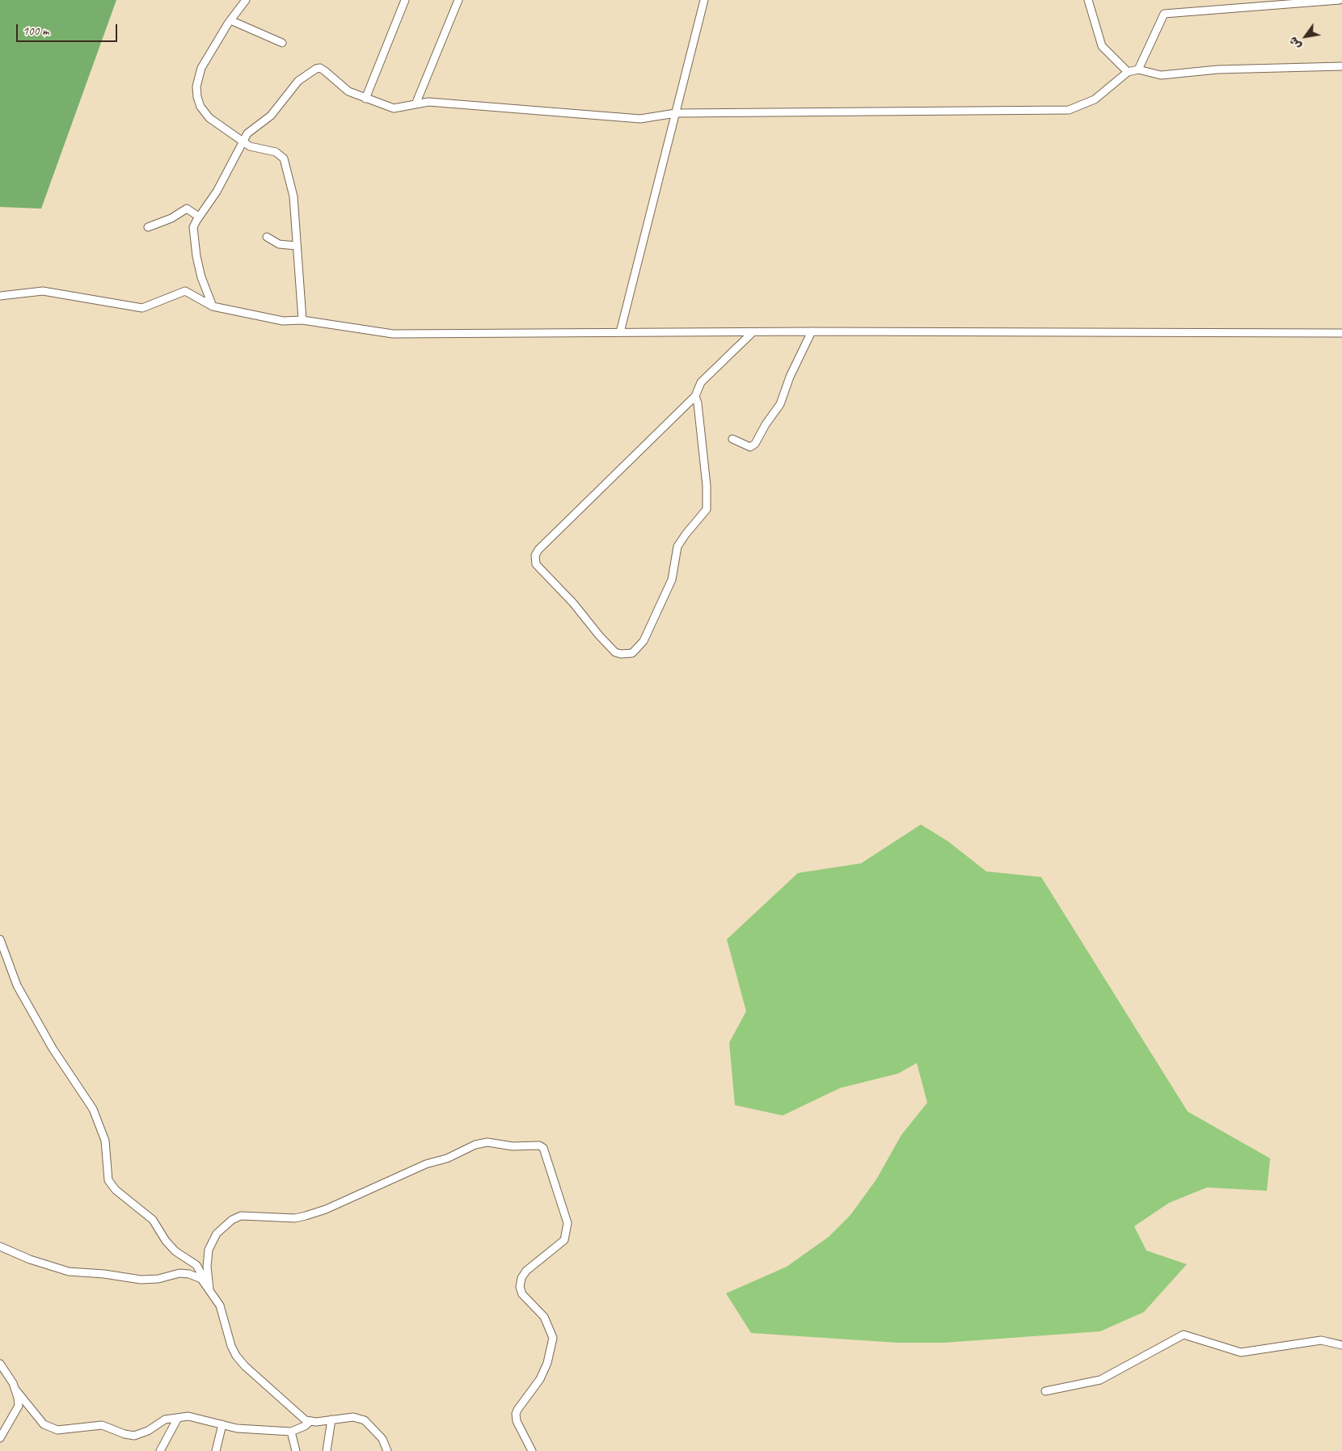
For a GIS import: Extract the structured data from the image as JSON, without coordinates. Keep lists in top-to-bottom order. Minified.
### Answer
{"scale_bar":"100 m","north":"bottom left"}
